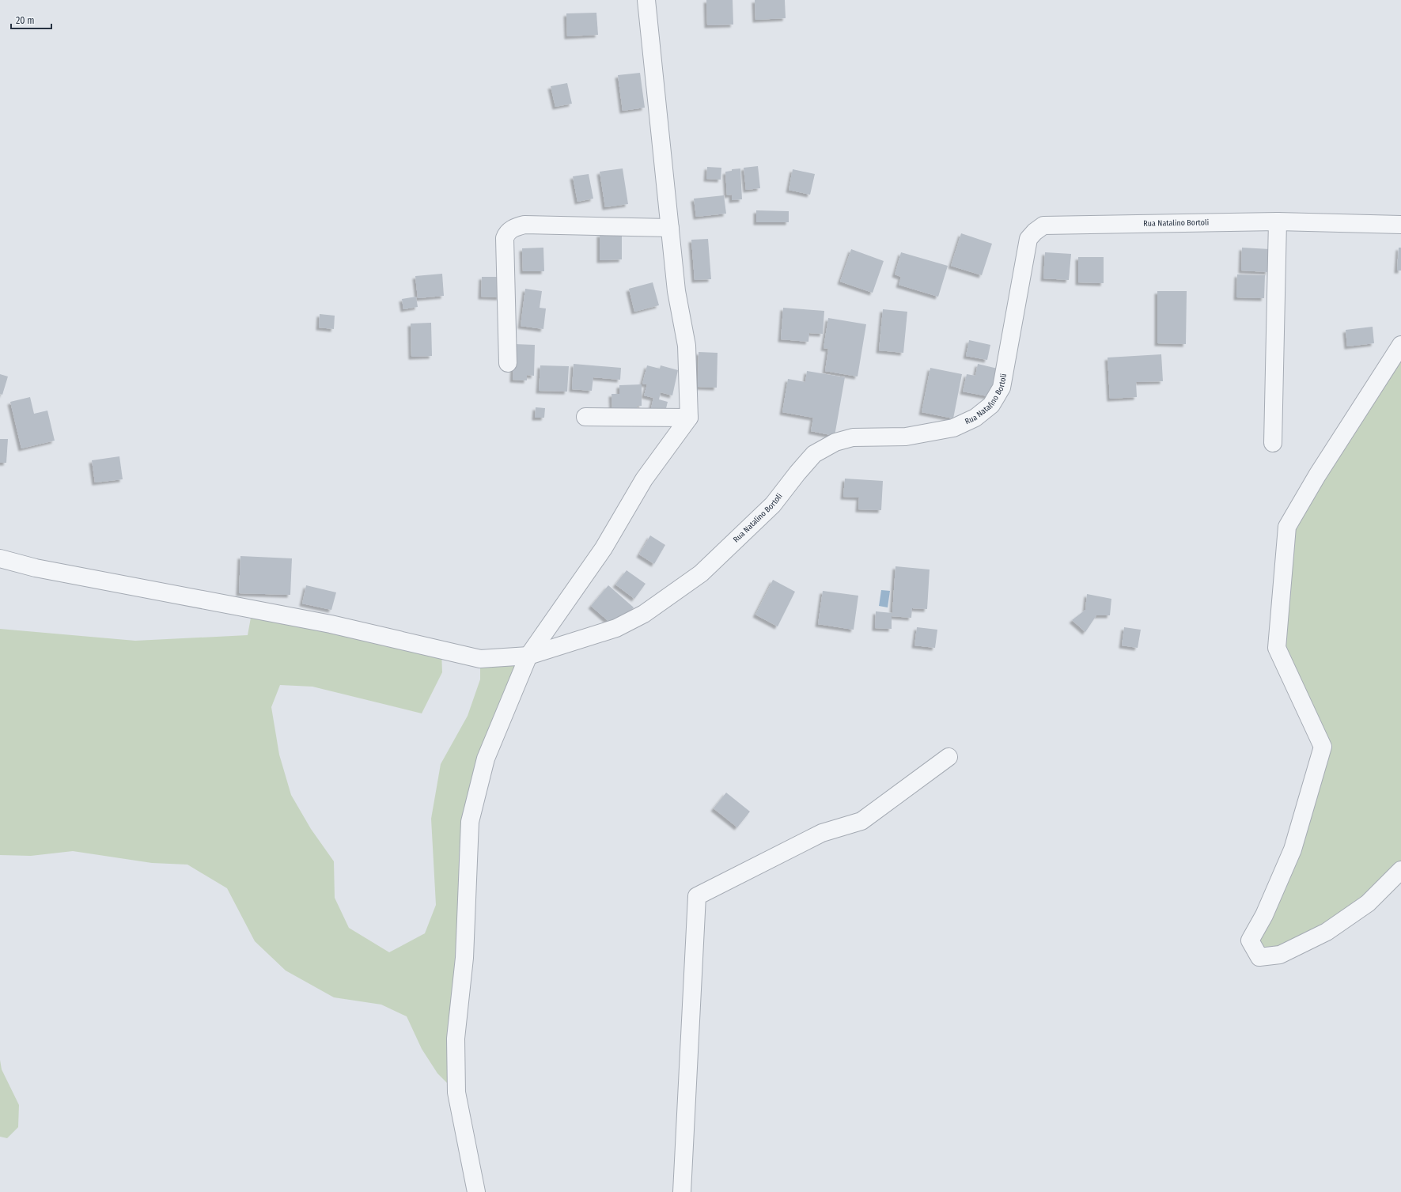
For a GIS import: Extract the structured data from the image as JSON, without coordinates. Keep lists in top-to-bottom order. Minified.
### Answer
{"streets":{"street":["Rua Natalino Bortoli"]},"scale_bar":"20 m"}
